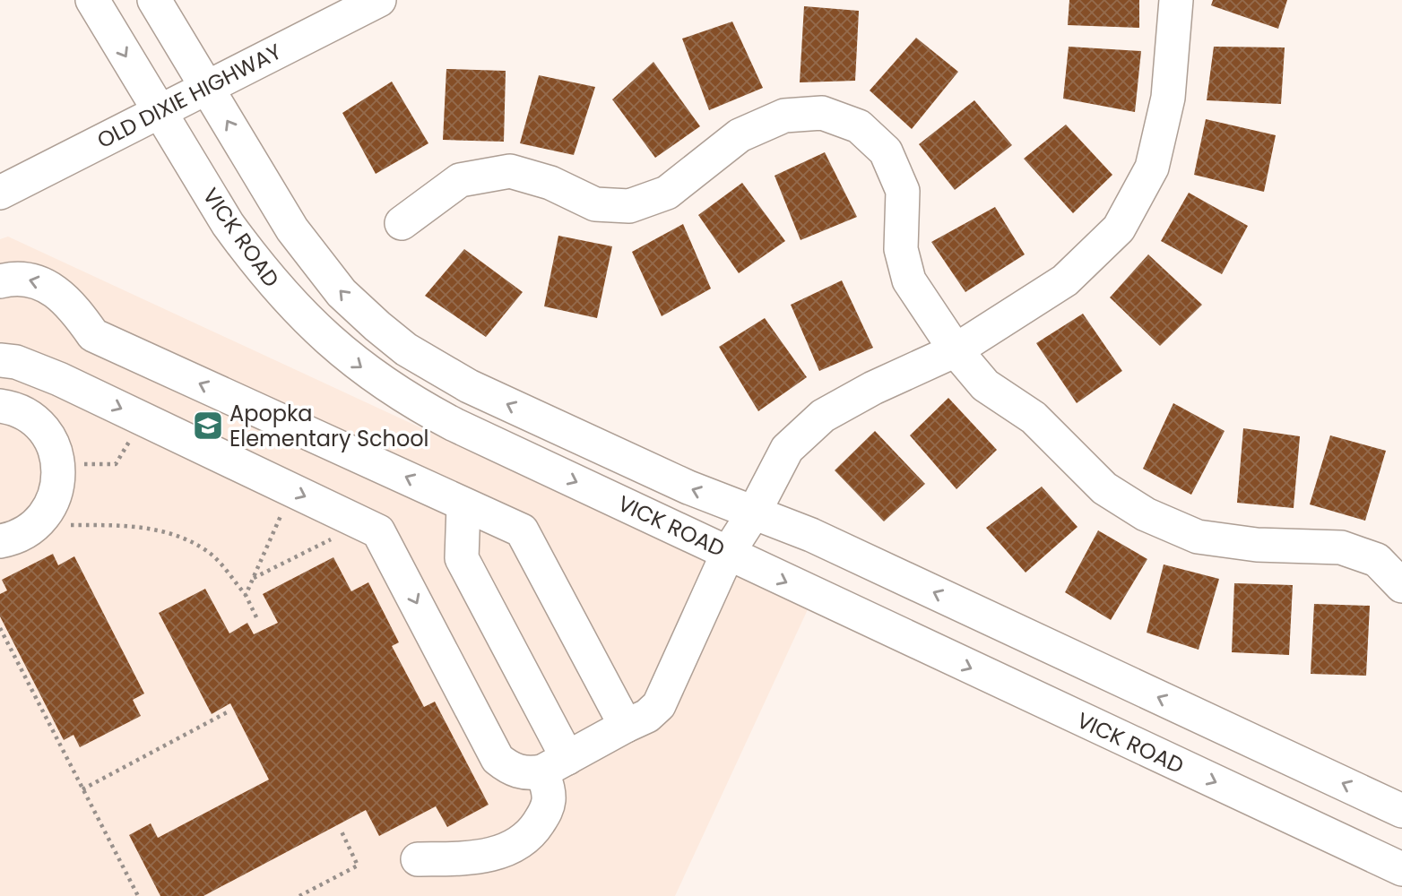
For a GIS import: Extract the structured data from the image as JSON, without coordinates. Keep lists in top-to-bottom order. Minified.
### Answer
{"streets":{"street":["OLD DIXIE HIGHWAY","VICK ROAD"]},"crossings":[["OLD DIXIE HIGHWAY","VICK ROAD"]],"places":{"school or university":["Apopka Elementary School"]}}
